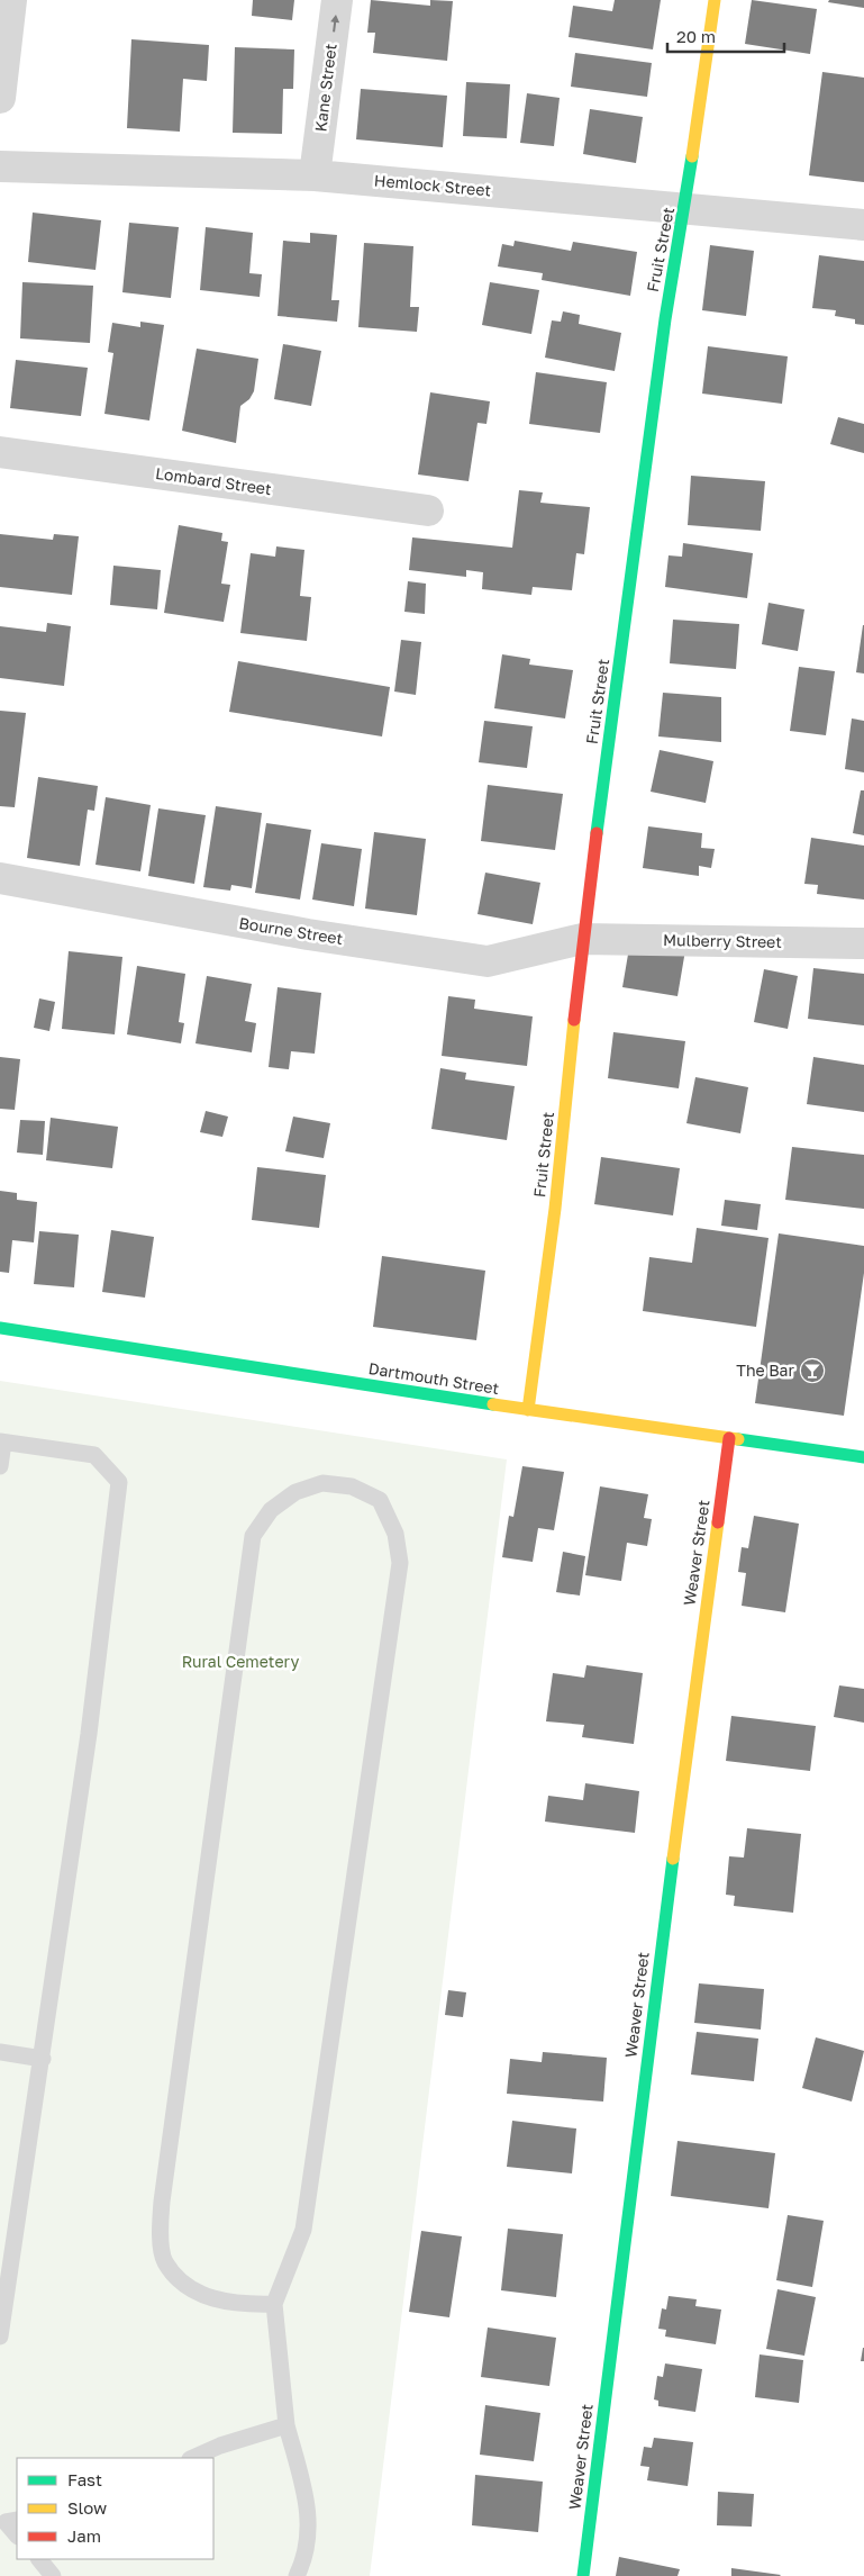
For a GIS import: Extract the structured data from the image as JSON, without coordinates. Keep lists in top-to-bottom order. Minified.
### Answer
{"streets":{"street":["Kane Street","Hemlock Street","Fruit Street","Lombard Street","Bourne Street","Mulberry Street","Dartmouth Street","Weaver Street"]},"crossings":[["Kane Street","Hemlock Street"],["Hemlock Street","Fruit Street"],["Fruit Street","Bourne Street"],["Fruit Street","Mulberry Street"],["Fruit Street","Dartmouth Street"],["Bourne Street","Mulberry Street"],["Dartmouth Street","Weaver Street"]],"one_way":["Kane Street"],"parks":["Rural Cemetery"],"places":{"bar":["The Bar"]},"legend":["Fast","Slow","Jam"],"scale_bar":"20 m"}
